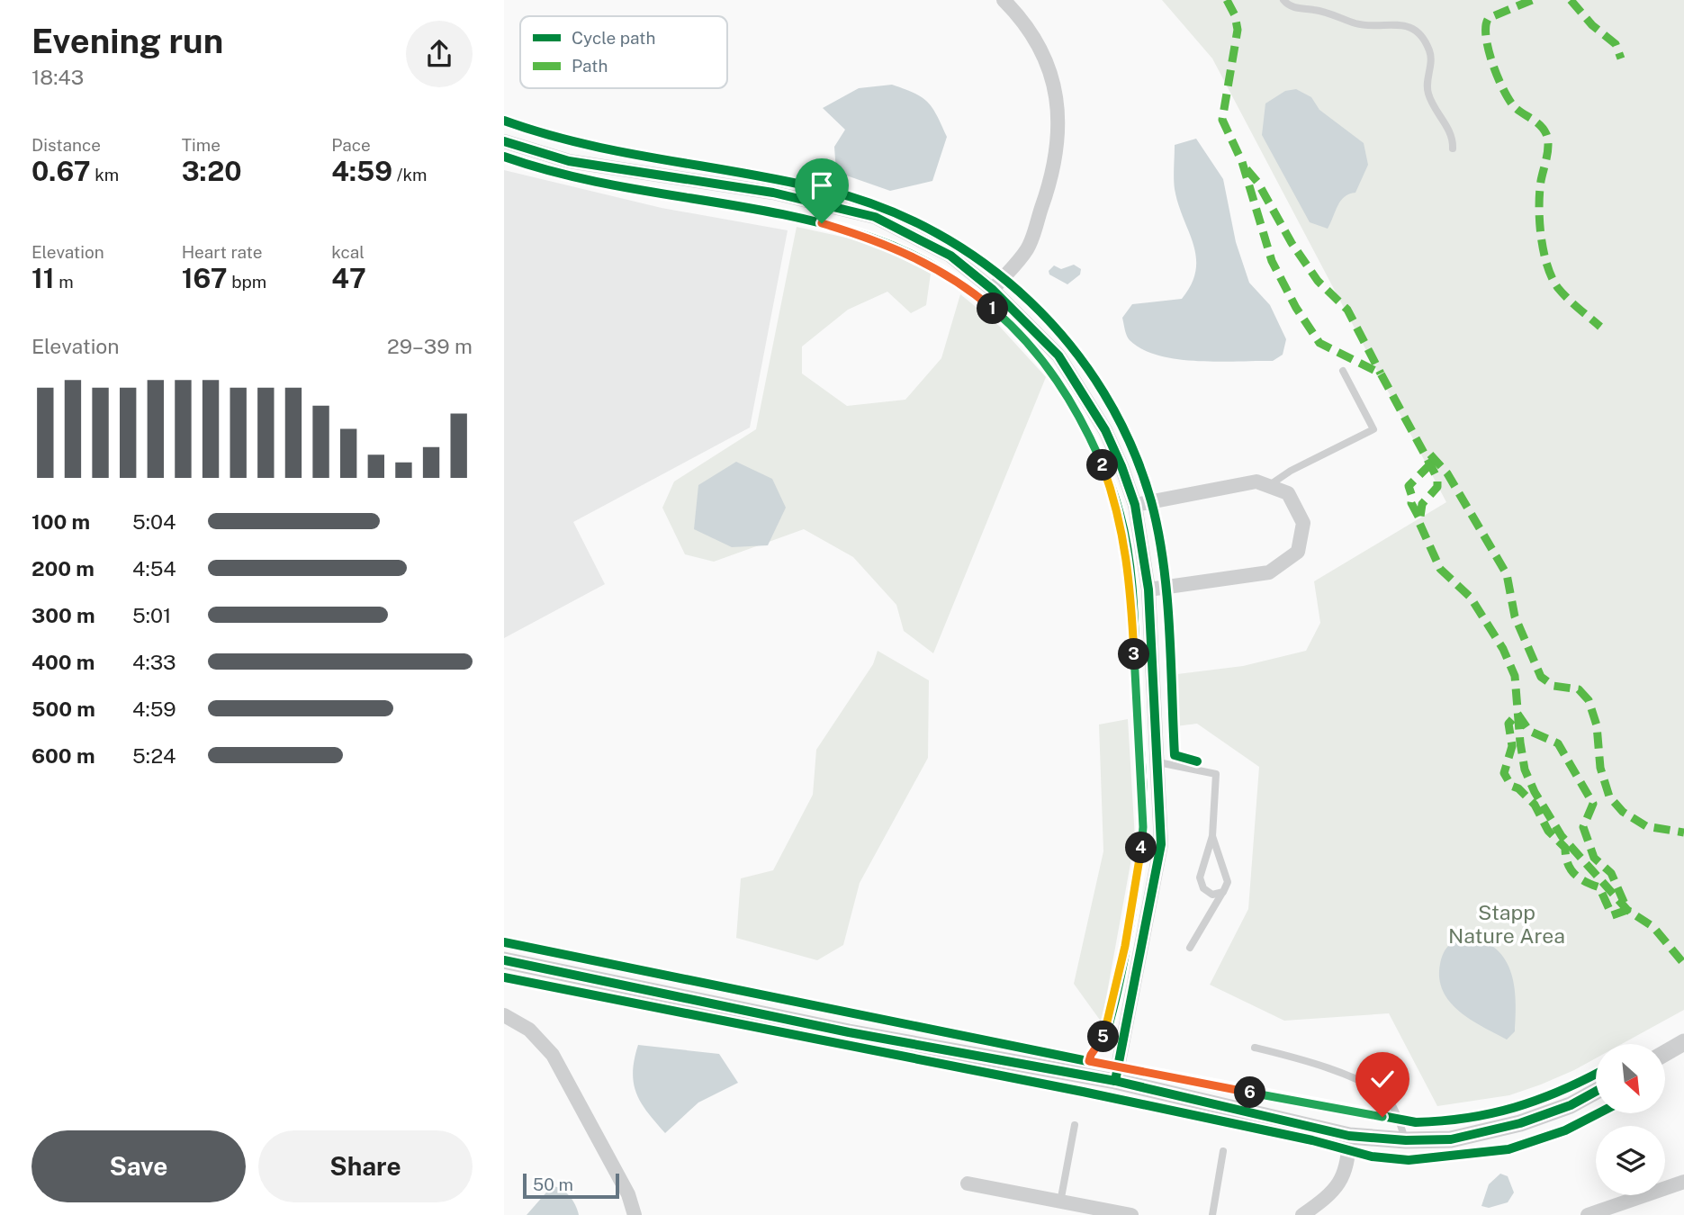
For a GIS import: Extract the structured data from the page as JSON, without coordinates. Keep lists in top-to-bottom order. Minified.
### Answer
{"parks":["Stapp Nature Area"],"legend":["Cycle path","Path"],"scale_bar":"50 m","north":"bottom right","page":{"heading":["Evening run","18:43"],"stats":[["Distance","0.67 km"],["Time","3:20"],["Pace","4:59 /km"],["Elevation","11 m"],["Heart rate","167 bpm"],["kcal","47"]],"pins":["1","2","3","4","5","6"],"chart":["Elevation","29–39 m"],"list":[{"name":"100 m","note":"5:04"},{"name":"200 m","note":"4:54"},{"name":"300 m","note":"5:01"},{"name":"400 m","note":"4:33"},{"name":"500 m","note":"4:59"},{"name":"600 m","note":"5:24"}],"buttons":["Save","Share"],"scale":"50 m"}}
